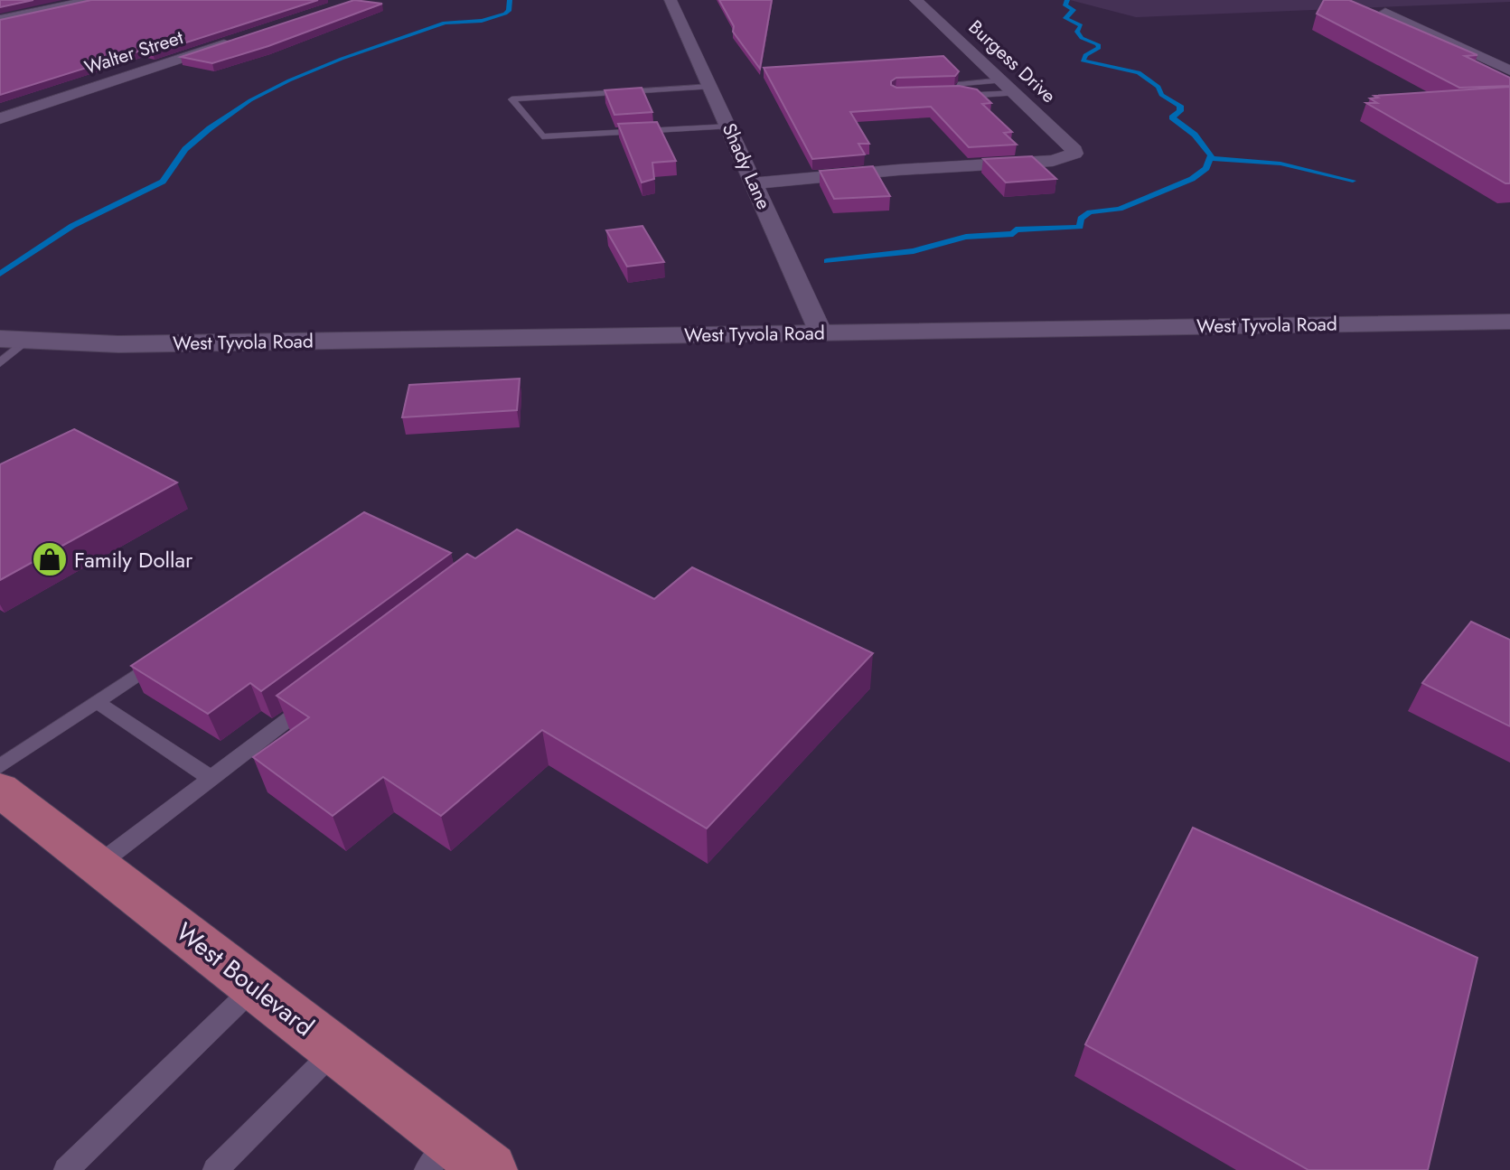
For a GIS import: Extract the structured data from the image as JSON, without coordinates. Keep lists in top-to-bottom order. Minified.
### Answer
{"streets":{"main road":["West Boulevard"],"street":["Walter Street","Burgess Drive","Shady Lane","West Tyvola Road"]},"crossings":[["Burgess Drive","Shady Lane"],["Shady Lane","West Tyvola Road"]],"places":{"shop":["Family Dollar"]}}
